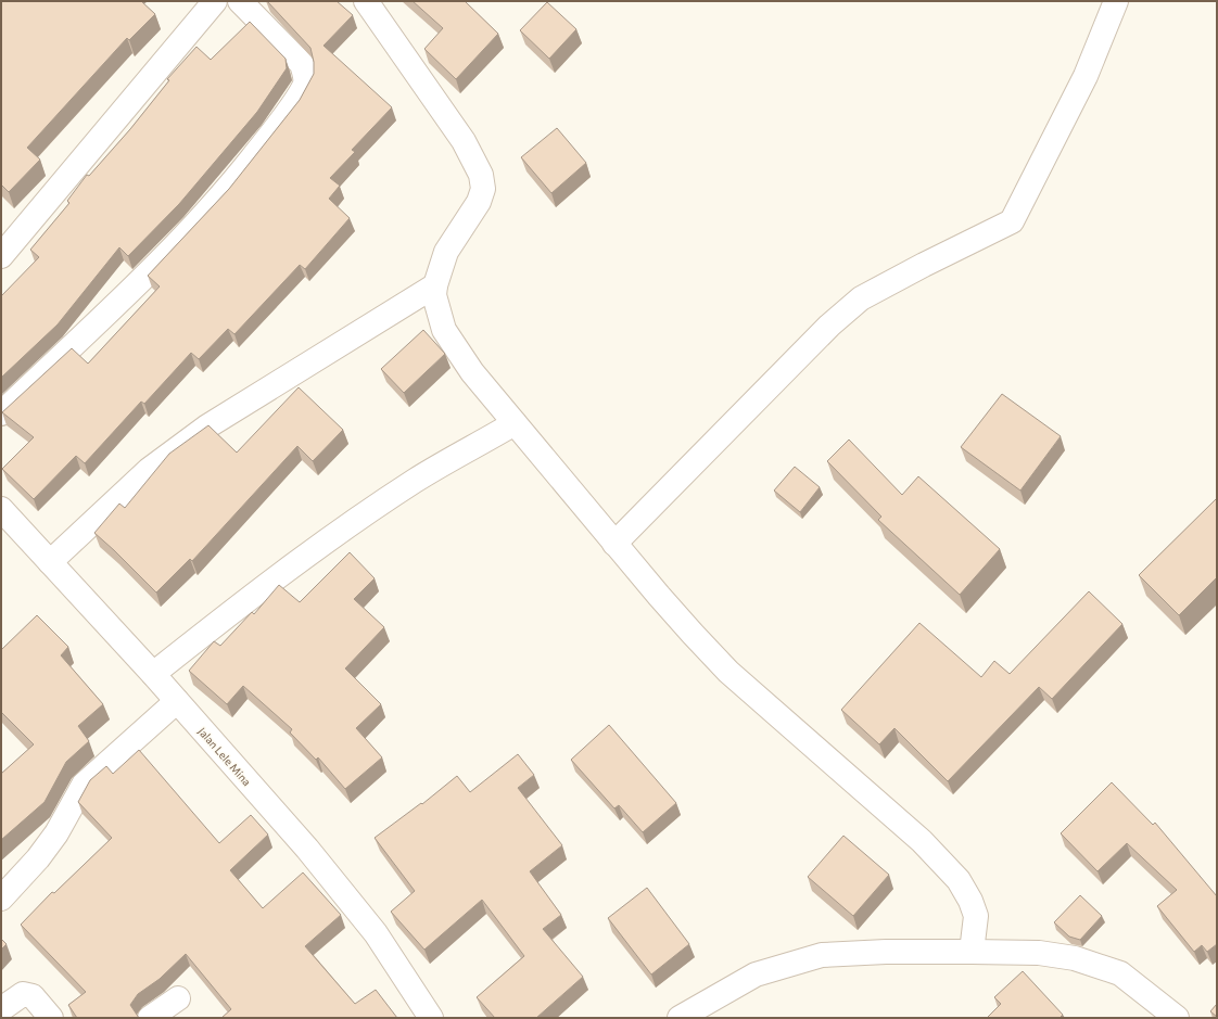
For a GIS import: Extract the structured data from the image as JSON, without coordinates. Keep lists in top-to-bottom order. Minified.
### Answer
{"streets":{"street":["Jalan Lele Mina"]}}
